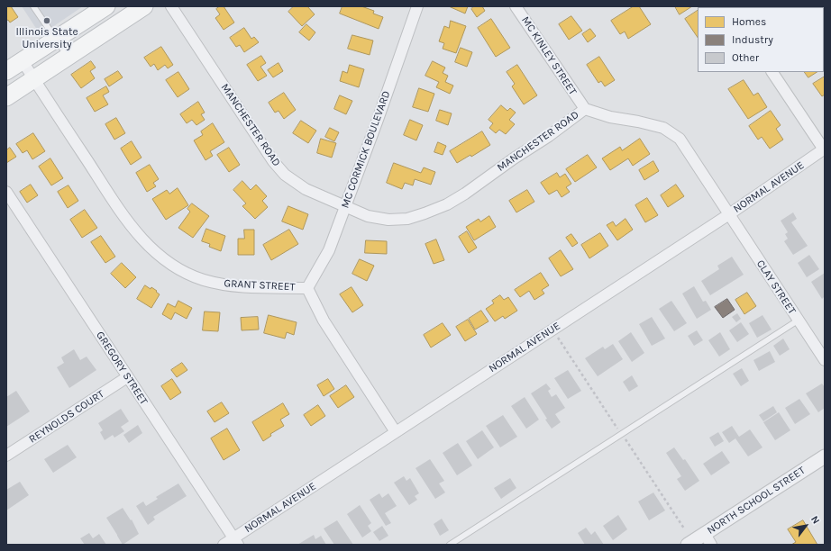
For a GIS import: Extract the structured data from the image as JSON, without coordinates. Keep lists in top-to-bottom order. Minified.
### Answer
{"streets":{"street":["MC KINLEY STREET","MANCHESTER ROAD","MC CORMICK BOULEVARD","NORMAL AVENUE","GRANT STREET","CLAY STREET","GREGORY STREET","REYNOLDS COURT","NORTH SCHOOL STREET"]},"crossings":[["MC KINLEY STREET","MANCHESTER ROAD"],["MANCHESTER ROAD","MC CORMICK BOULEVARD"],["MC CORMICK BOULEVARD","GRANT STREET"],["NORMAL AVENUE","GRANT STREET"],["NORMAL AVENUE","CLAY STREET"],["NORMAL AVENUE","GREGORY STREET"],["GREGORY STREET","REYNOLDS COURT"]],"places":["Illinois State University"],"legend":["Homes","Industry","Other"],"north":"top right"}
